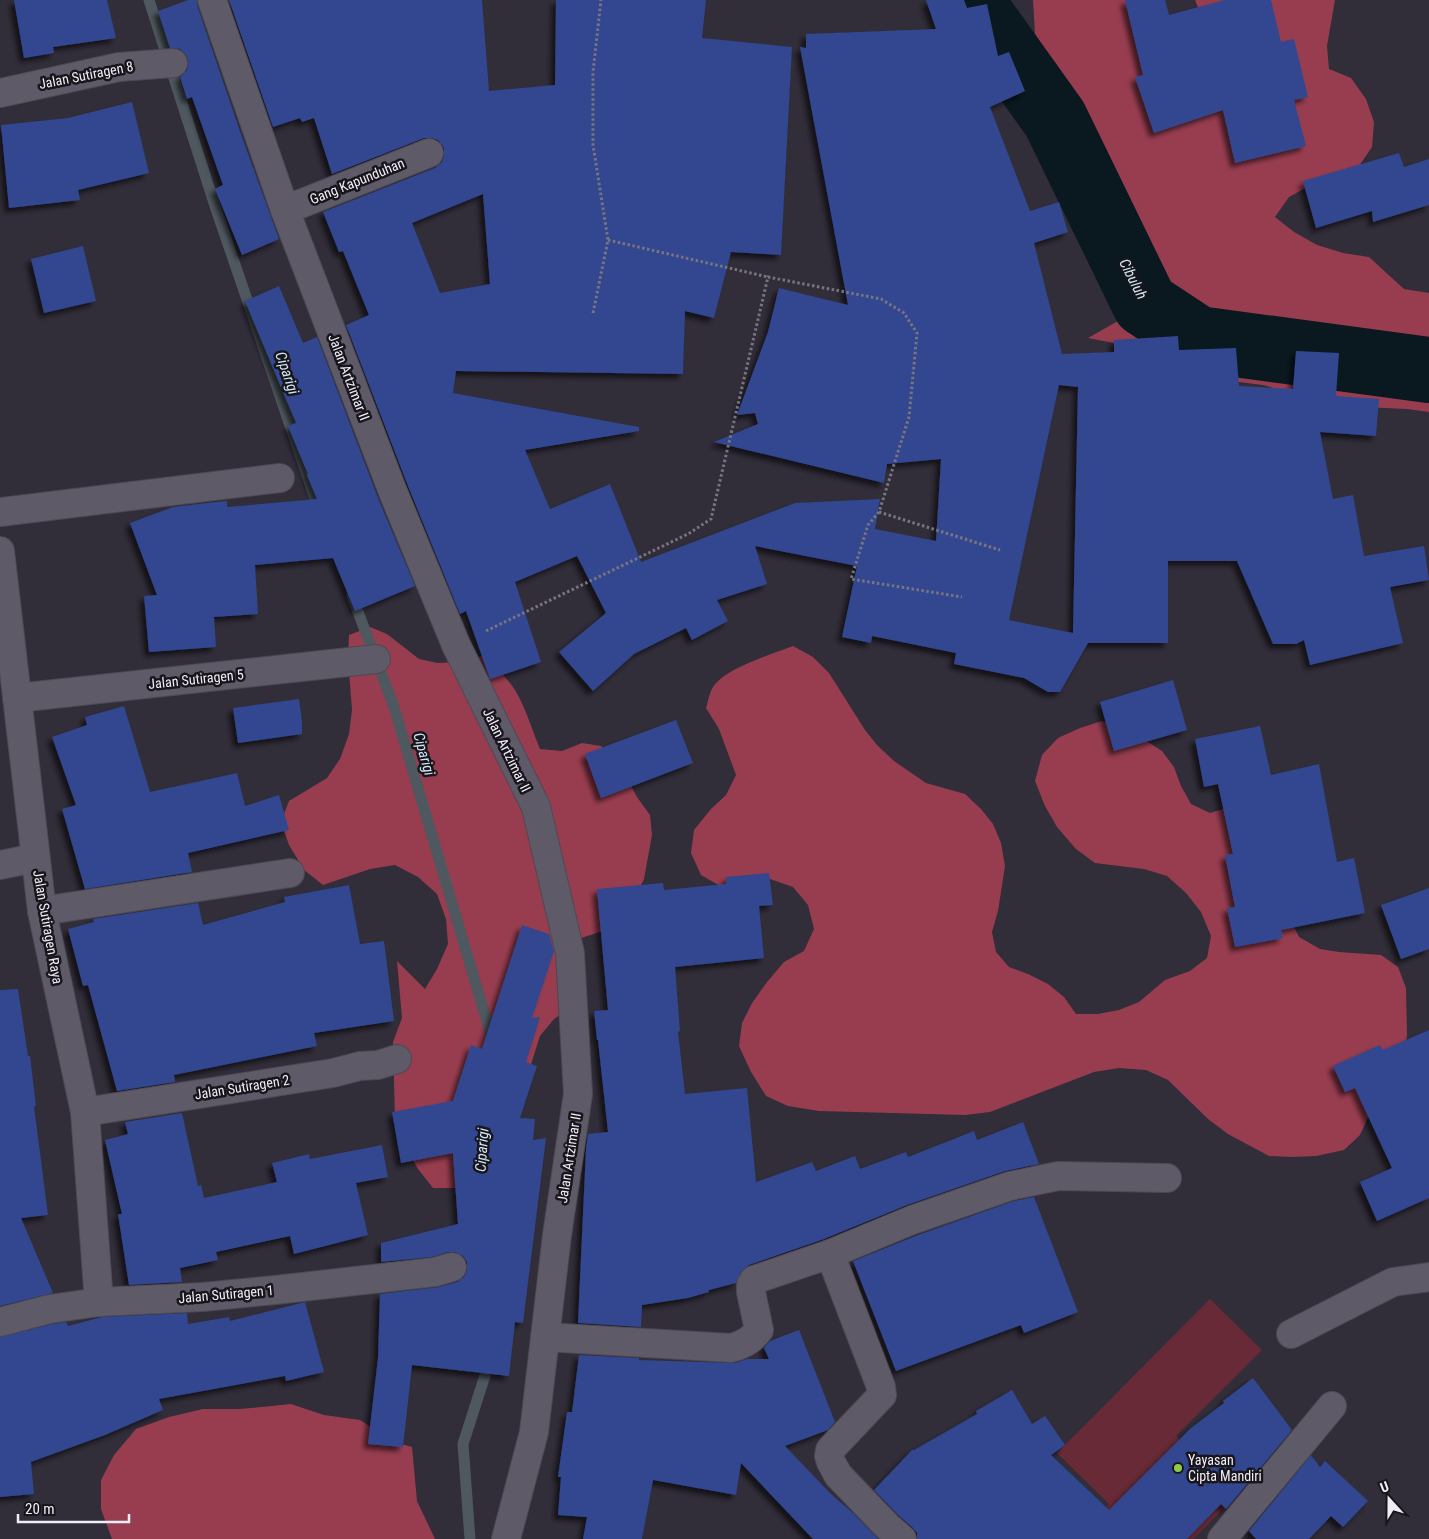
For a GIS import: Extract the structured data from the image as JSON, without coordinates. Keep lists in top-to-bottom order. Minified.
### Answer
{"streets":{"street":["Jalan Sutiragen 8","Gang Kapunduhan","Jalan Artzimar II","Jalan Sutiragen 5","Jalan Sutiragen Raya","Jalan Sutiragen 2","Jalan Sutiragen 1"]},"crossings":[["Gang Kapunduhan","Jalan Artzimar II"],["Jalan Sutiragen 5","Jalan Sutiragen Raya"],["Jalan Sutiragen Raya","Jalan Sutiragen 2"],["Jalan Sutiragen Raya","Jalan Sutiragen 1"]],"water":["Cibuluh","Ciparigi"],"places":["Yayasan Cipta Mandiri"],"scale_bar":"20 m","north":"top"}
